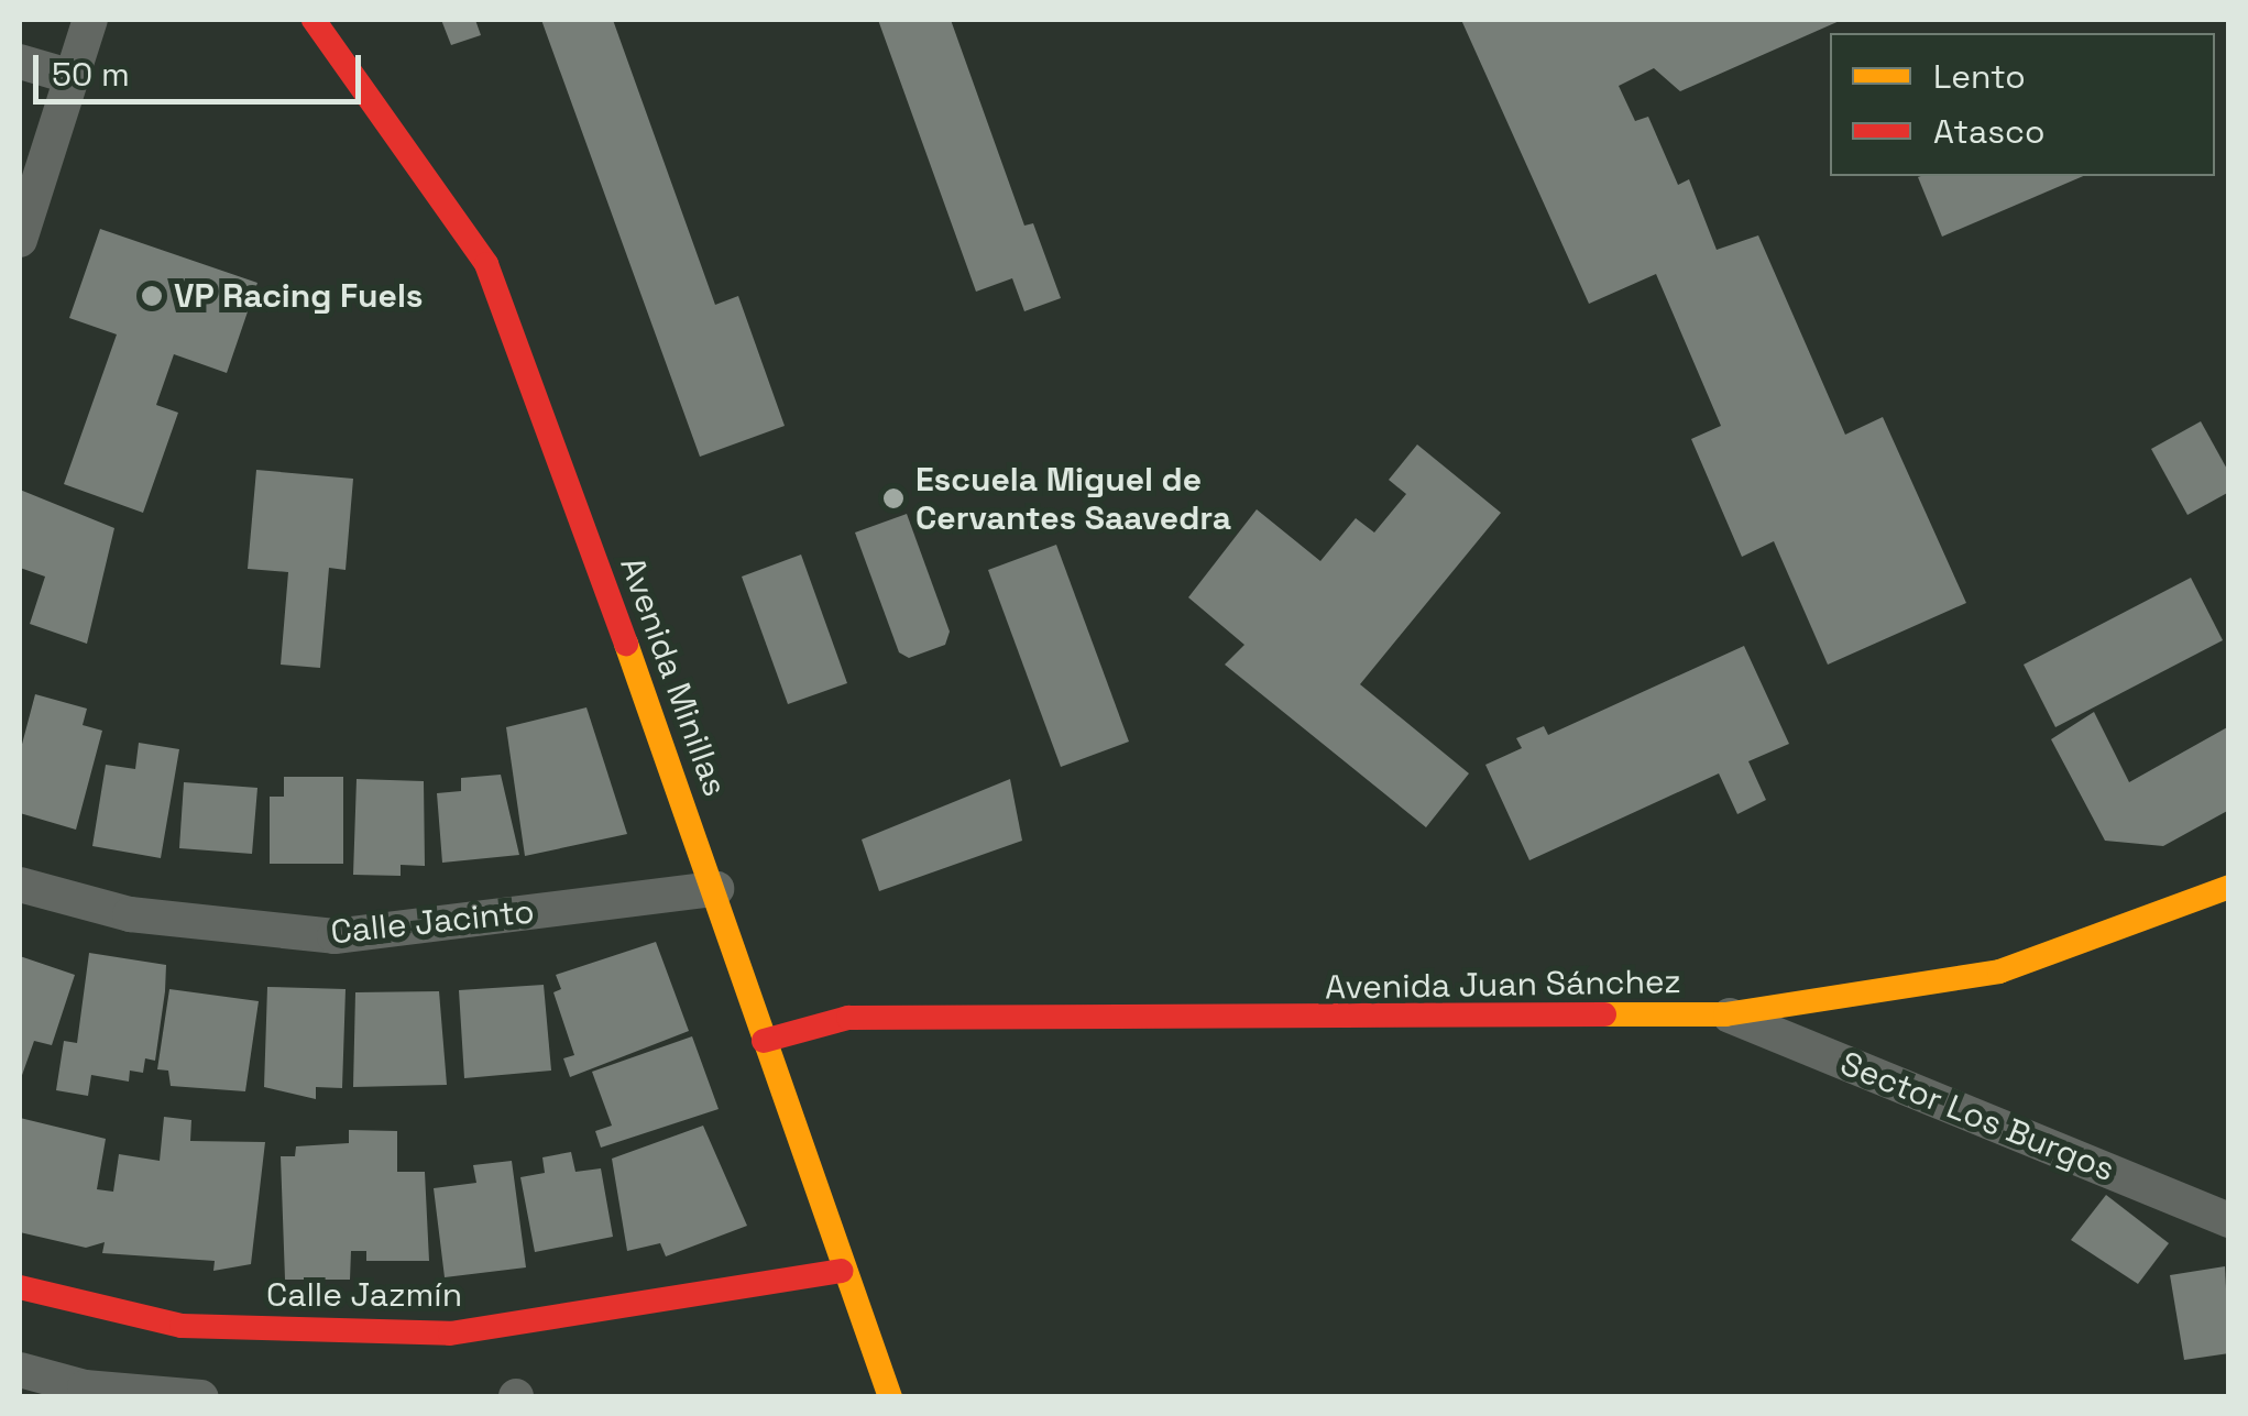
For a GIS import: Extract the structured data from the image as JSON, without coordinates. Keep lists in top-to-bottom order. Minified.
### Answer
{"streets":{"street":["Avenida Minillas","Calle Jacinto","Avenida Juan Sánchez","Sector Los Burgos","Calle Jazmín"]},"crossings":[["Avenida Minillas","Calle Jacinto"],["Avenida Minillas","Avenida Juan Sánchez"],["Avenida Minillas","Calle Jazmín"],["Avenida Juan Sánchez","Sector Los Burgos"]],"places":["VP Racing Fuels","Escuela Miguel de Cervantes Saavedra"],"legend":["Lento","Atasco"],"scale_bar":"50 m"}
